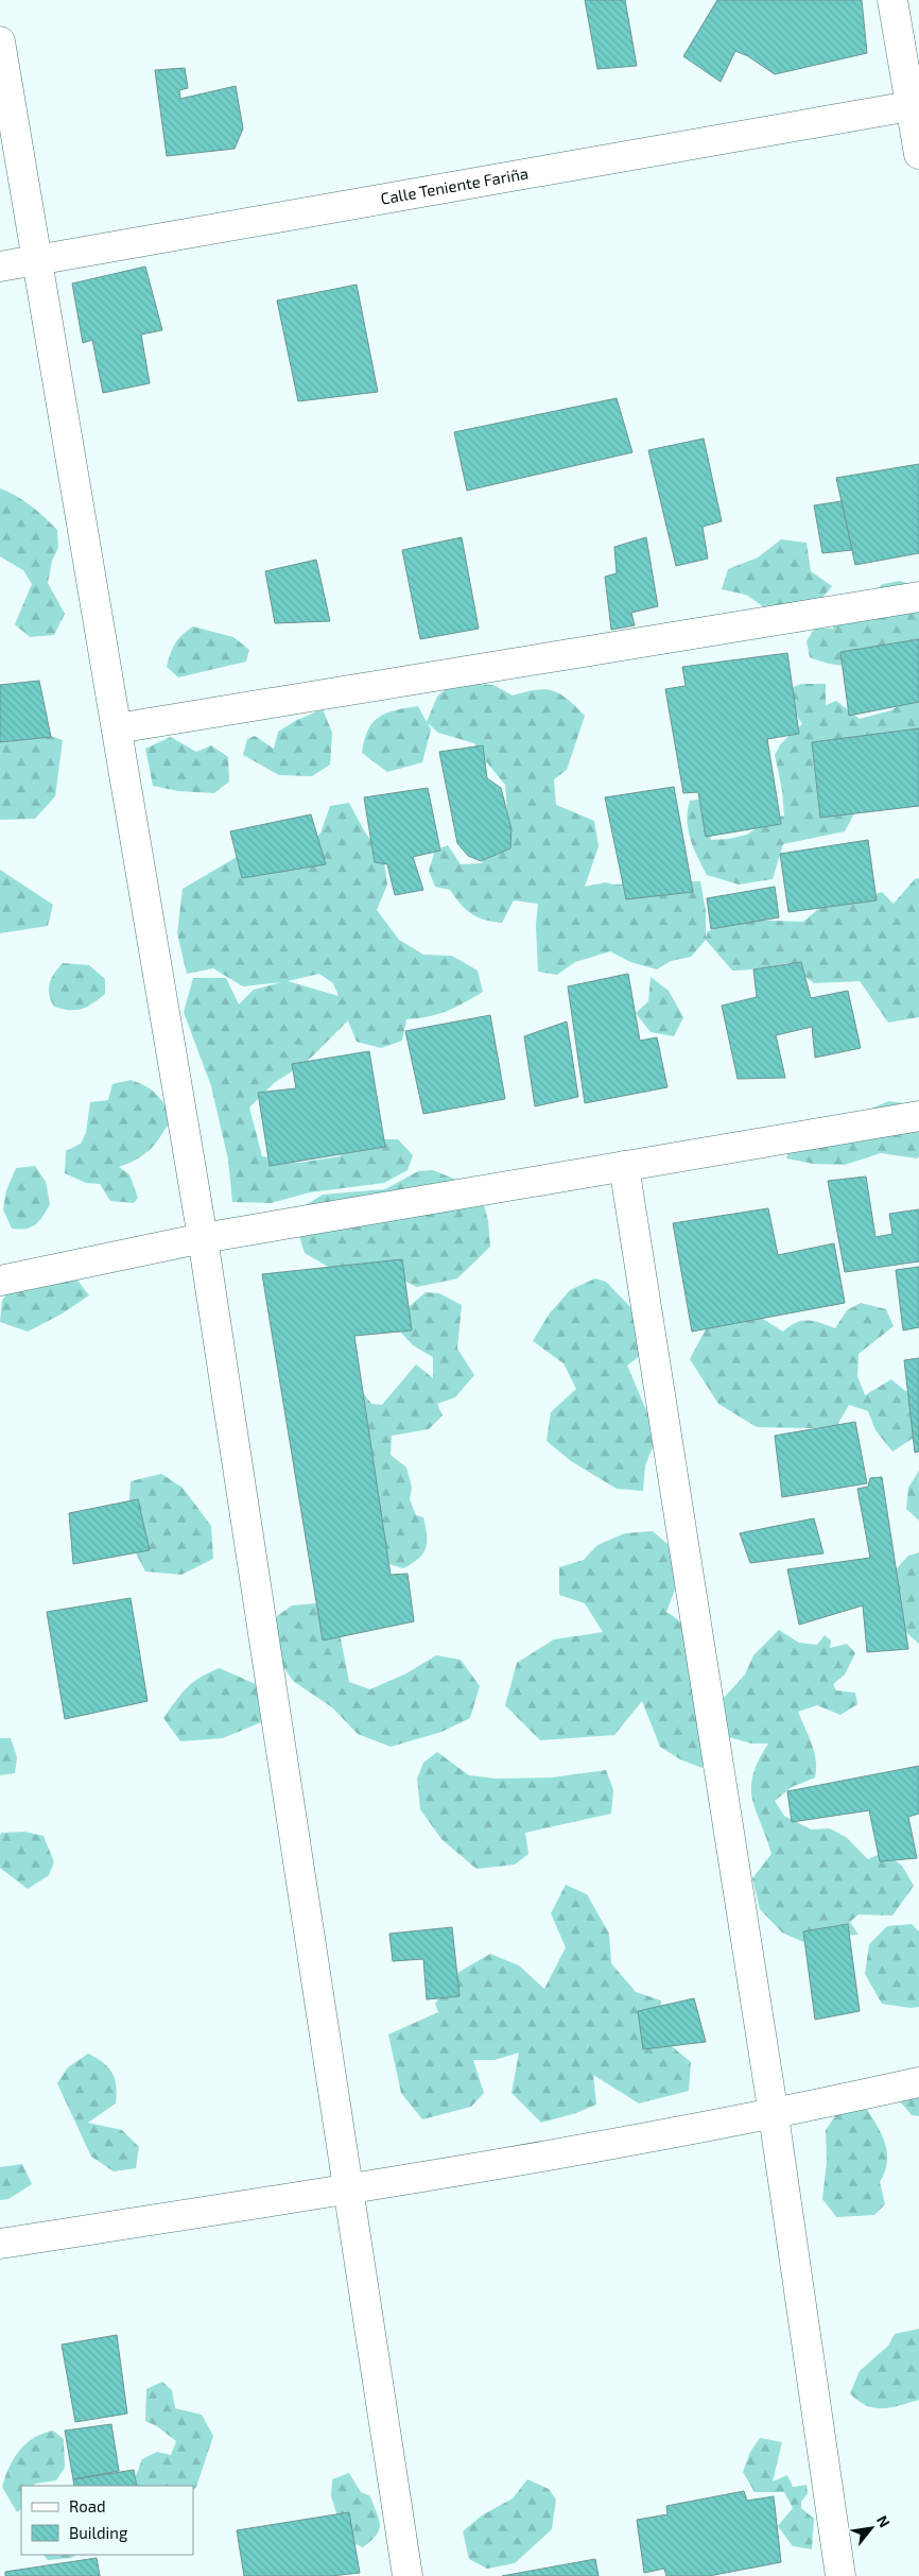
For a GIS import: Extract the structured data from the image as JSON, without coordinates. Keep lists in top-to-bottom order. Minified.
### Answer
{"streets":{"street":["Calle Teniente Fariña"]},"legend":["Road","Building"],"north":"top right"}
